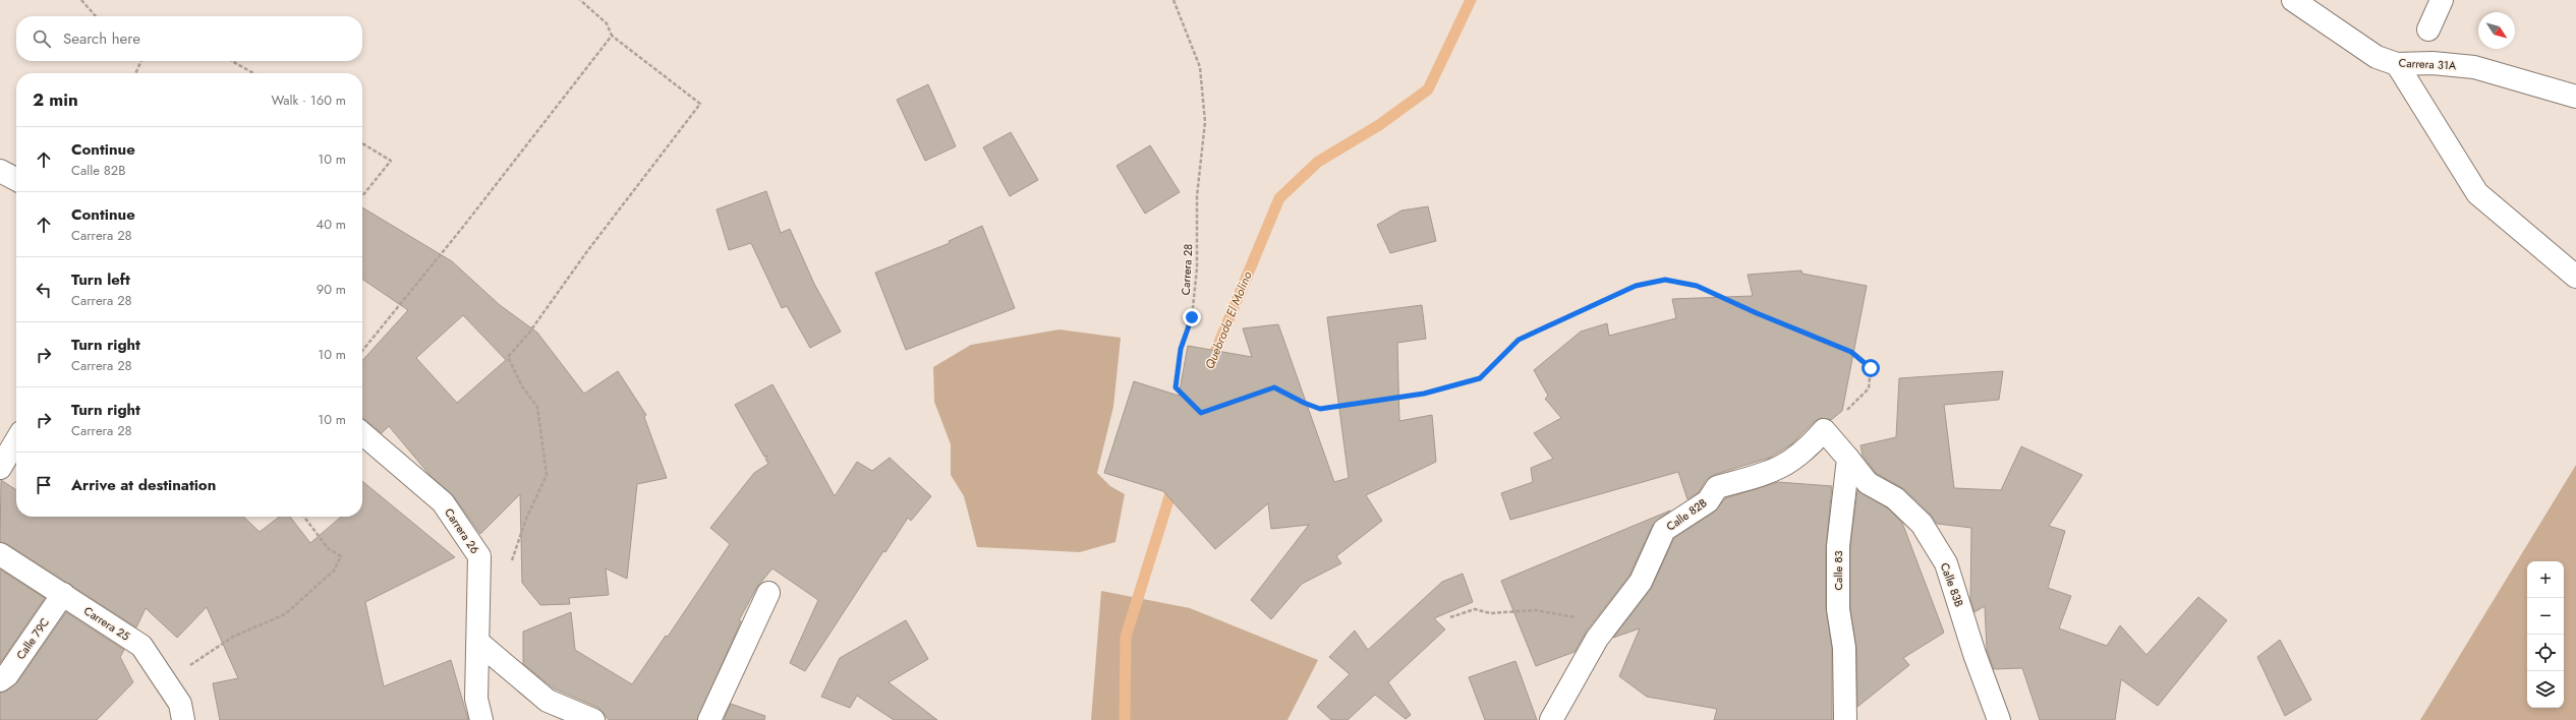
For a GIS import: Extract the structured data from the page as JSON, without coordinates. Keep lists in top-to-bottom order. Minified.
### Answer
{"streets":{"street":["Carrera 31A","Calle 82B","Carrera 26","Calle 83","Calle 83B","Carrera 25","Calle 79C"],"path":["Carrera 28"]},"crossings":[["Carrera 28","Calle 82B"],["Calle 83","Calle 83B"],["Carrera 25","Calle 79C"]],"water":["Quebrada El Molino"],"north":"bottom right","page":{"search":"Search here","heading":["2 min","Walk · 160 m"],"list":[["Continue","Calle 82B","10 m"],["Continue","Carrera 28","40 m"],["Turn left","Carrera 28","90 m"],["Turn right","Carrera 28","10 m"],["Turn right","Carrera 28","10 m"],"Arrive at destination"],"map_buttons":["+","−"]}}
